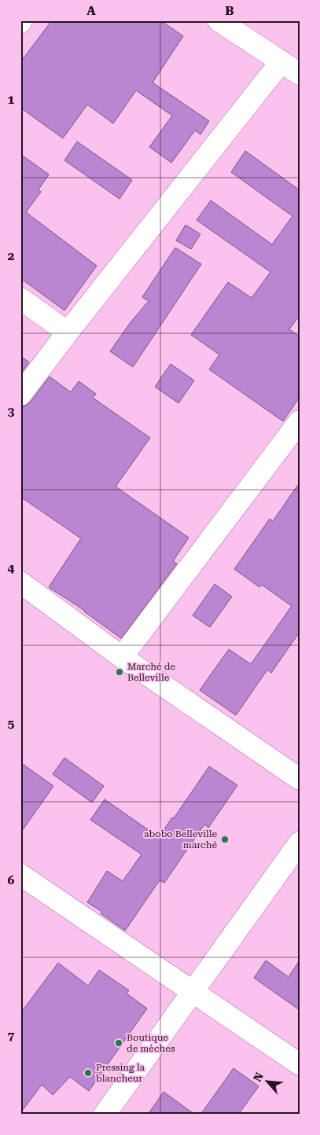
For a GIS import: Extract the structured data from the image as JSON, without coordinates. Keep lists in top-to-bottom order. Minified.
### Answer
{"places":["Marché de Belleville","abobo Belleville marché","Boutique de mèches","Pressing la blancheur"],"north":"top left","grid":{"columns":["A","B"],"rows":["1","2","3","4","5","6","7"]}}
